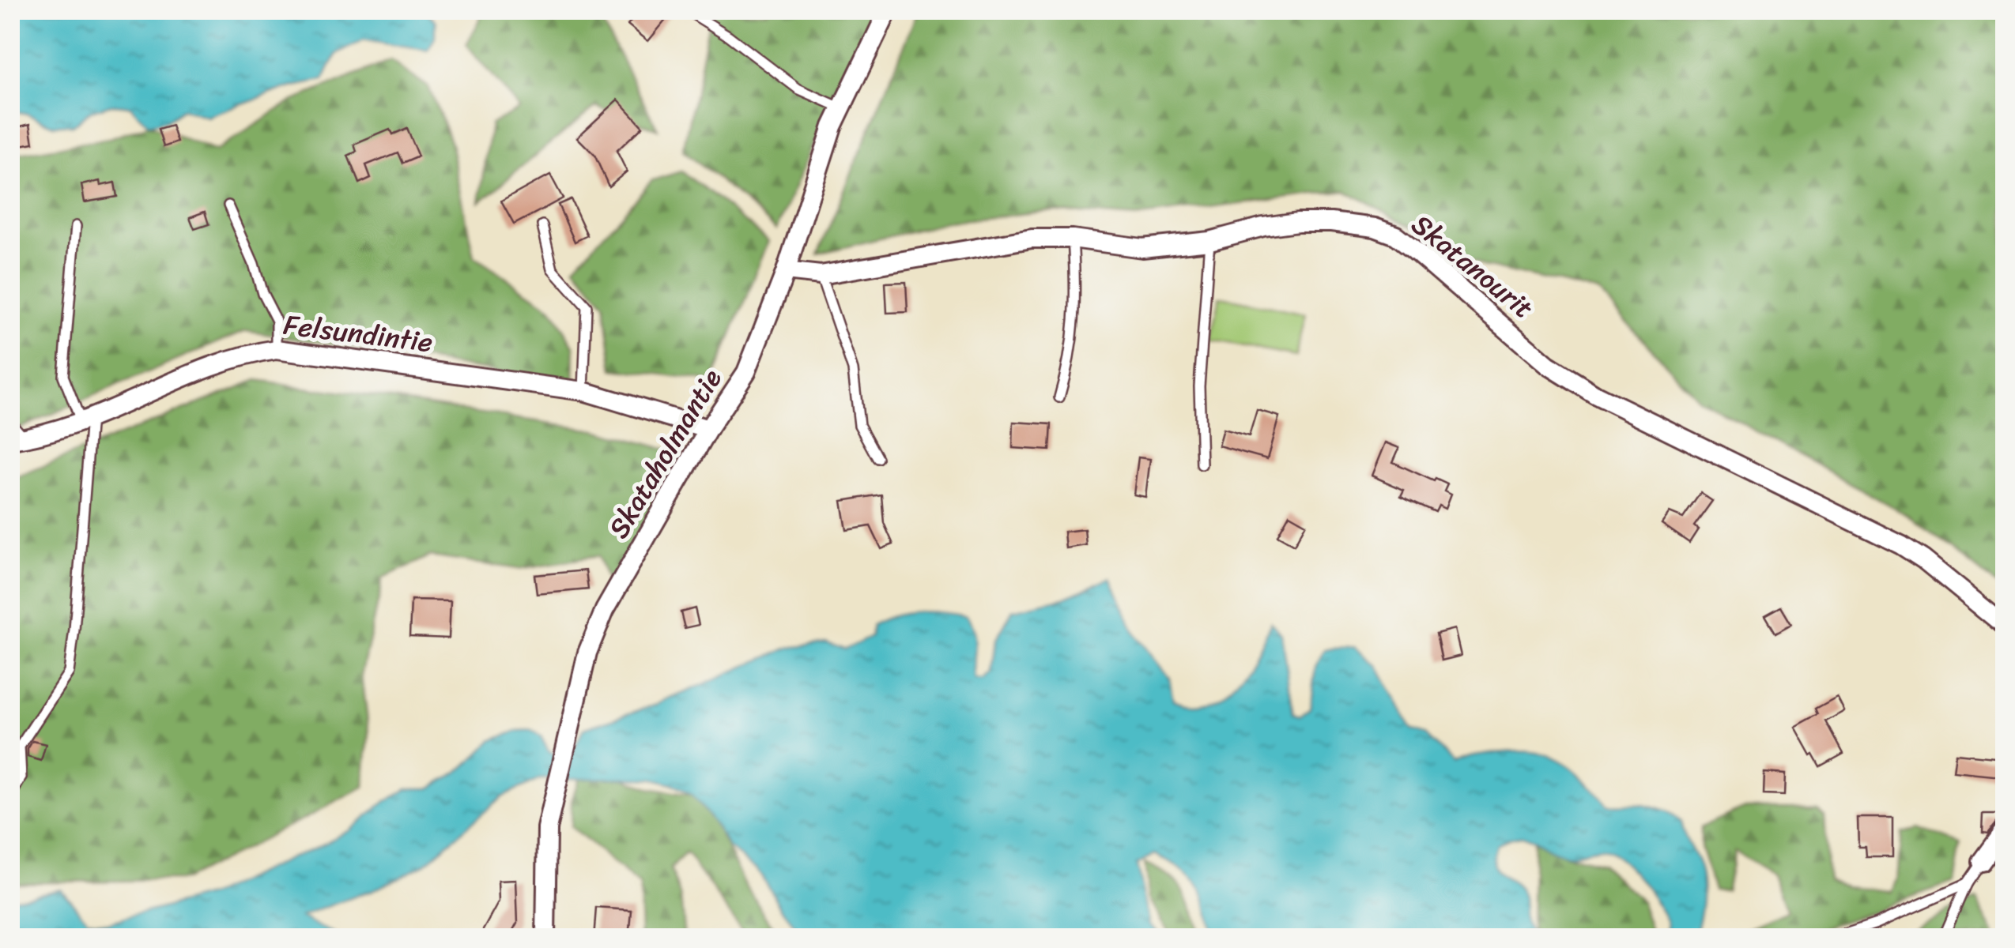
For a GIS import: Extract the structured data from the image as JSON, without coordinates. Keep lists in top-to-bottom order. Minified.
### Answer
{"streets":{"street":["Skatanourit","Felsundintie","Skataholmantie"]},"crossings":[["Skatanourit","Skataholmantie"],["Felsundintie","Skataholmantie"]]}
